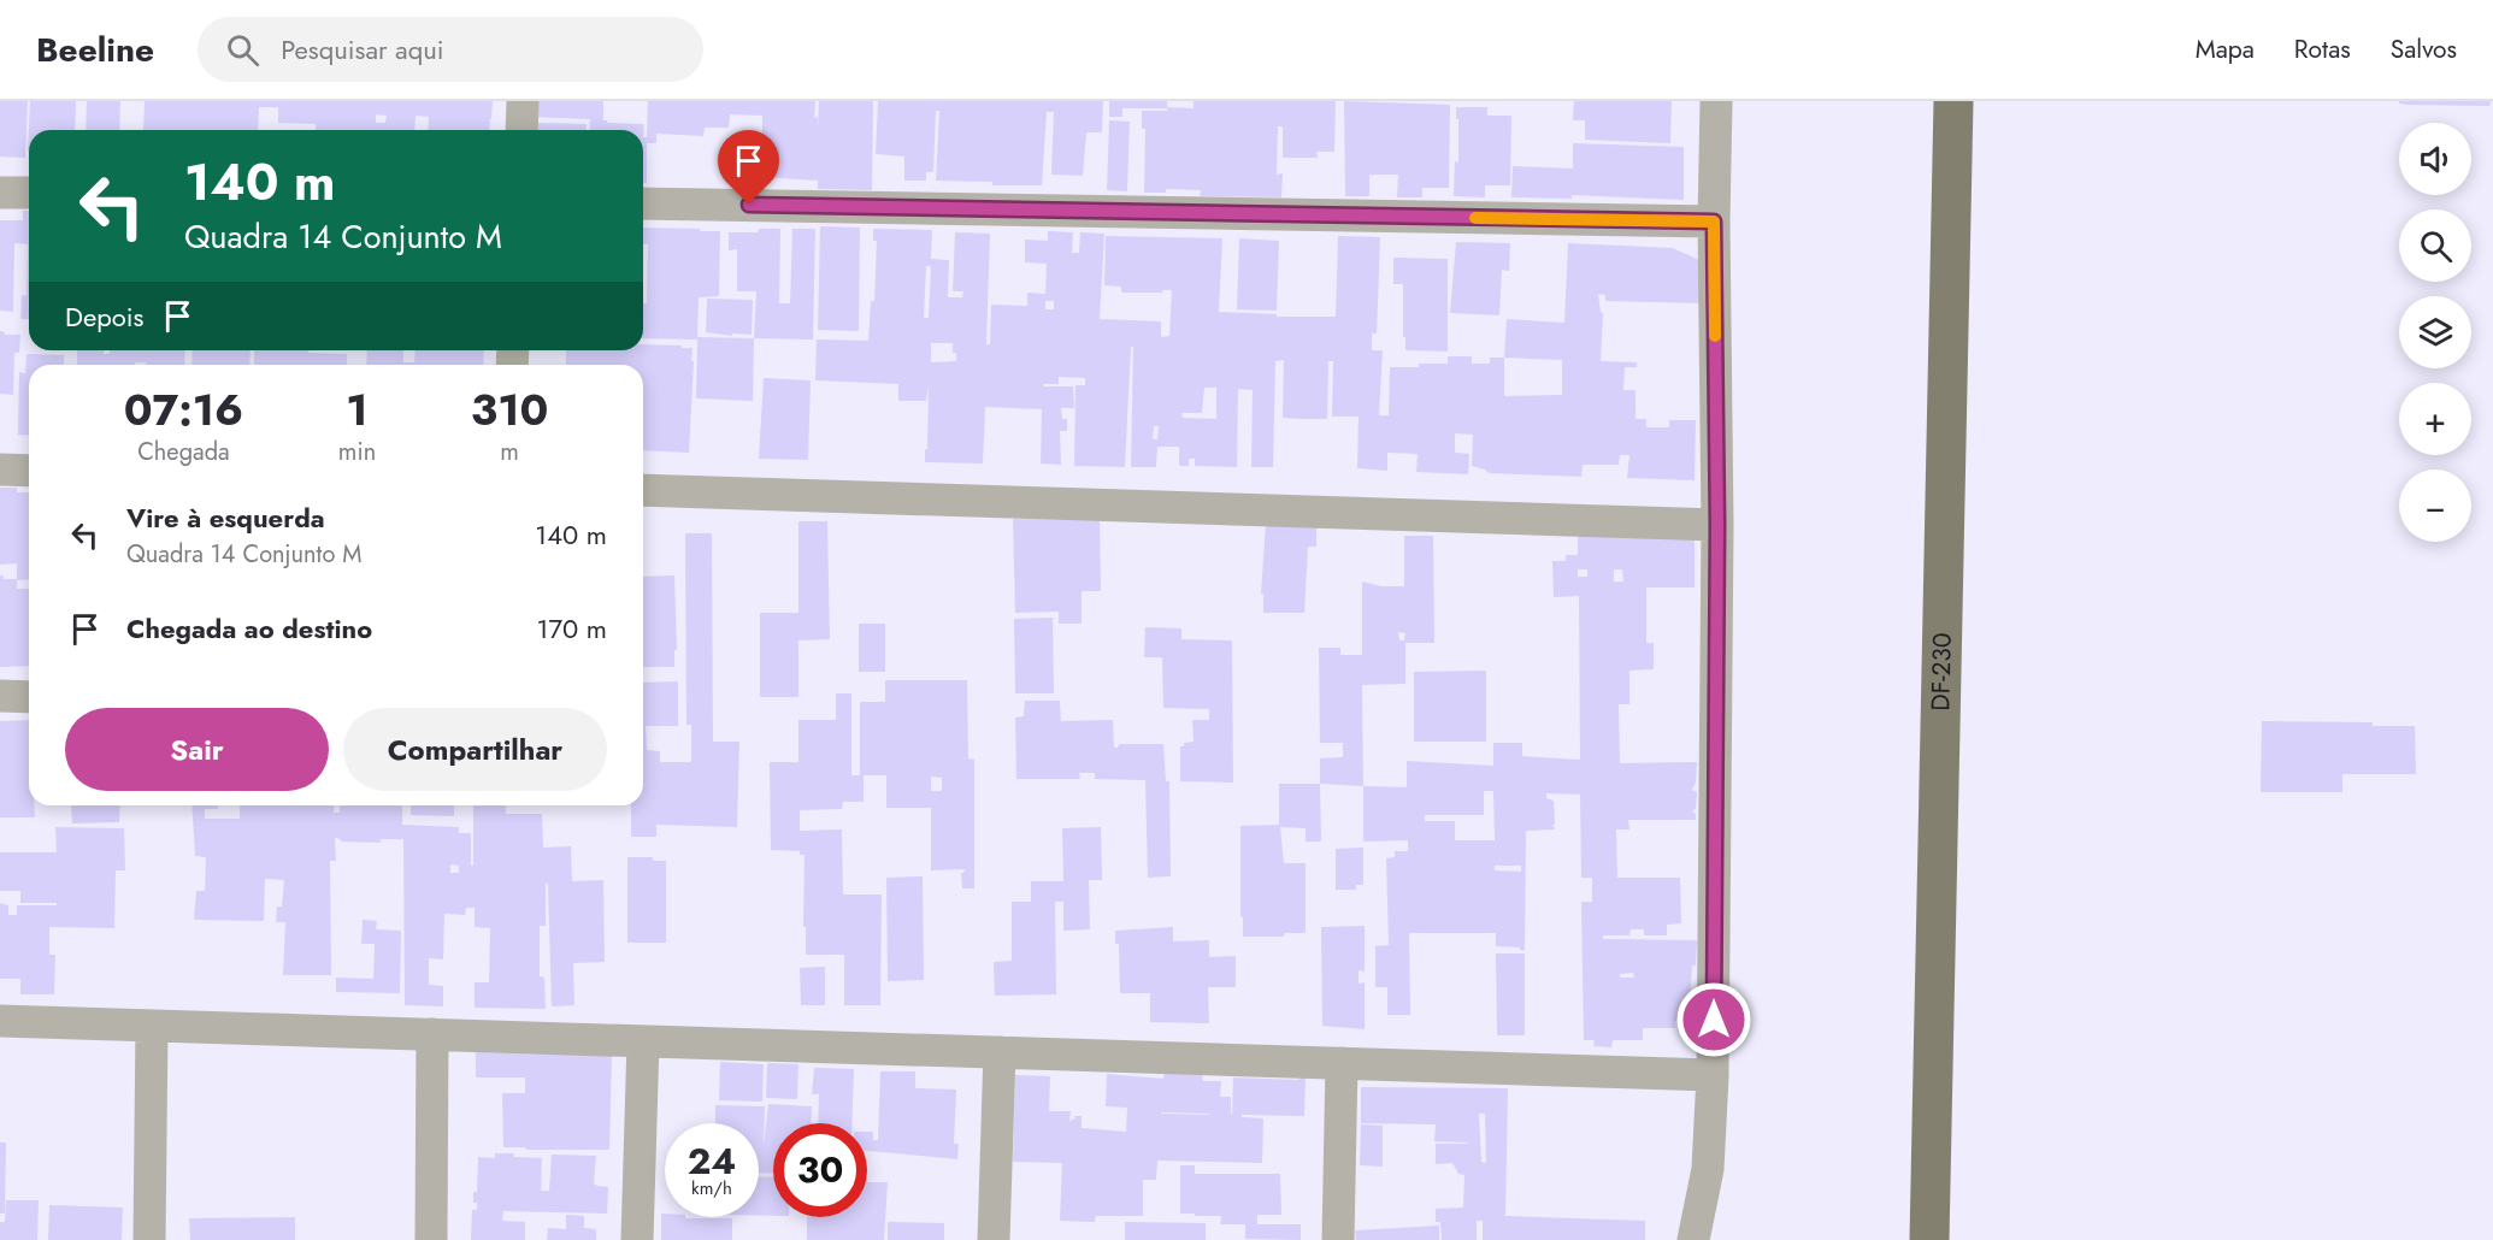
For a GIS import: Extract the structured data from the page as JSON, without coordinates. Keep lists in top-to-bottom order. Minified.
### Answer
{"streets":{"main road":["DF-230"]},"page":{"header":"Beeline","search":"Pesquisar aqui","nav":["Mapa","Rotas","Salvos"],"map_buttons":["+","−"],"turn":["140 m","Quadra 14 Conjunto M"],"then":"Depois","eta":["07:16","Chegada","1","min","310","m"],"list":[{"name":"Vire à esquerda","note":"Quadra 14 Conjunto M","value":"140 m"},{"name":"Chegada ao destino","value":"170 m"}],"buttons":["Sair","Compartilhar"],"speed":"24 km/h","limit":"30"}}
